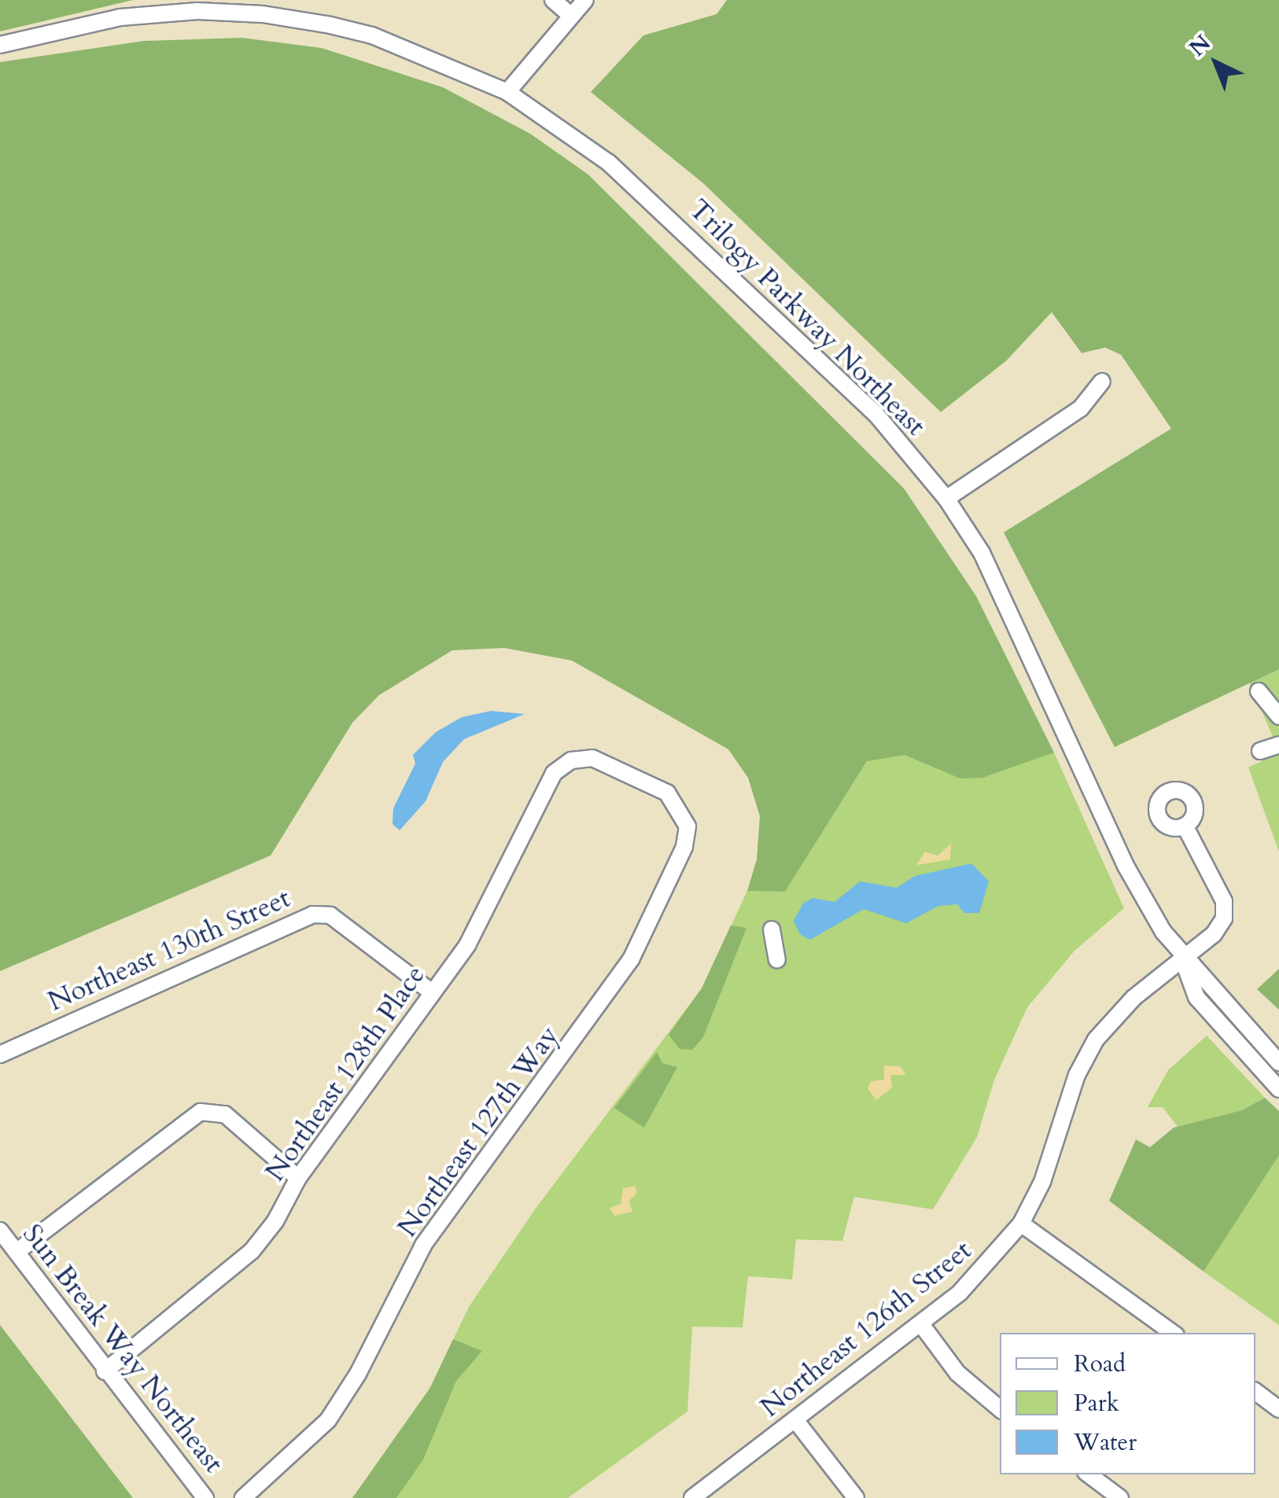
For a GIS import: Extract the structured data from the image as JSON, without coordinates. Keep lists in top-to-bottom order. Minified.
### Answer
{"streets":{"street":["Trilogy Parkway Northeast","Northeast 130th Street","Northeast 128th Place","Northeast 127th Way","Northeast 126th Street","Sun Break Way Northeast"]},"crossings":[["Trilogy Parkway Northeast","Northeast 126th Street"],["Northeast 130th Street","Northeast 128th Place"],["Northeast 128th Place","Northeast 127th Way"],["Northeast 128th Place","Sun Break Way Northeast"]],"legend":["Road","Park","Water"],"north":"top left"}
